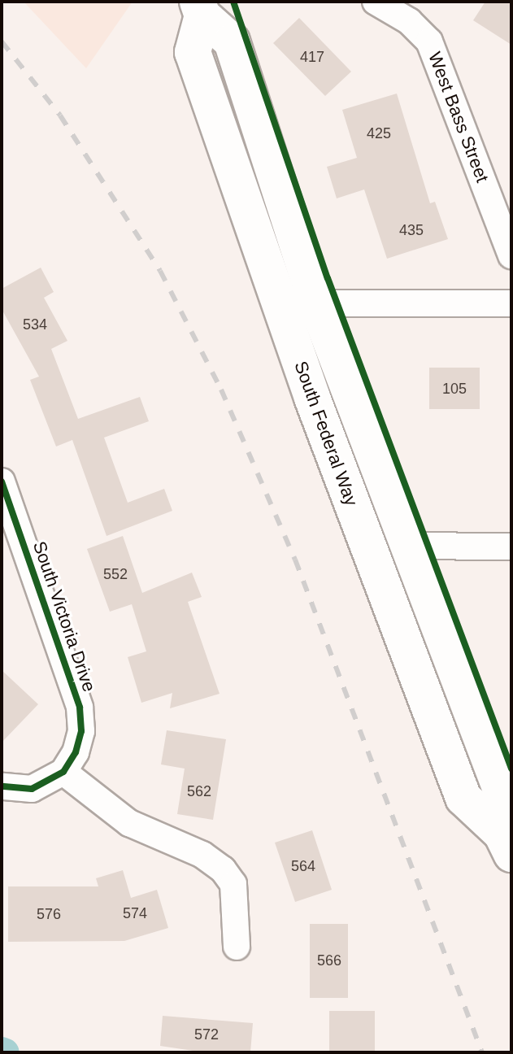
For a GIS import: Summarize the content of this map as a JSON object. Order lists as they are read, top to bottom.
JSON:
{
  "streets": {
    "main road": ["South Federal Way"],
    "street": ["West Bass Street", "South Victoria Drive"]
  },
  "house_numbers": [
    "417",
    "425",
    "435",
    "534",
    "105",
    "552",
    "562",
    "564",
    "574",
    "576",
    "566",
    "572"
  ]
}
